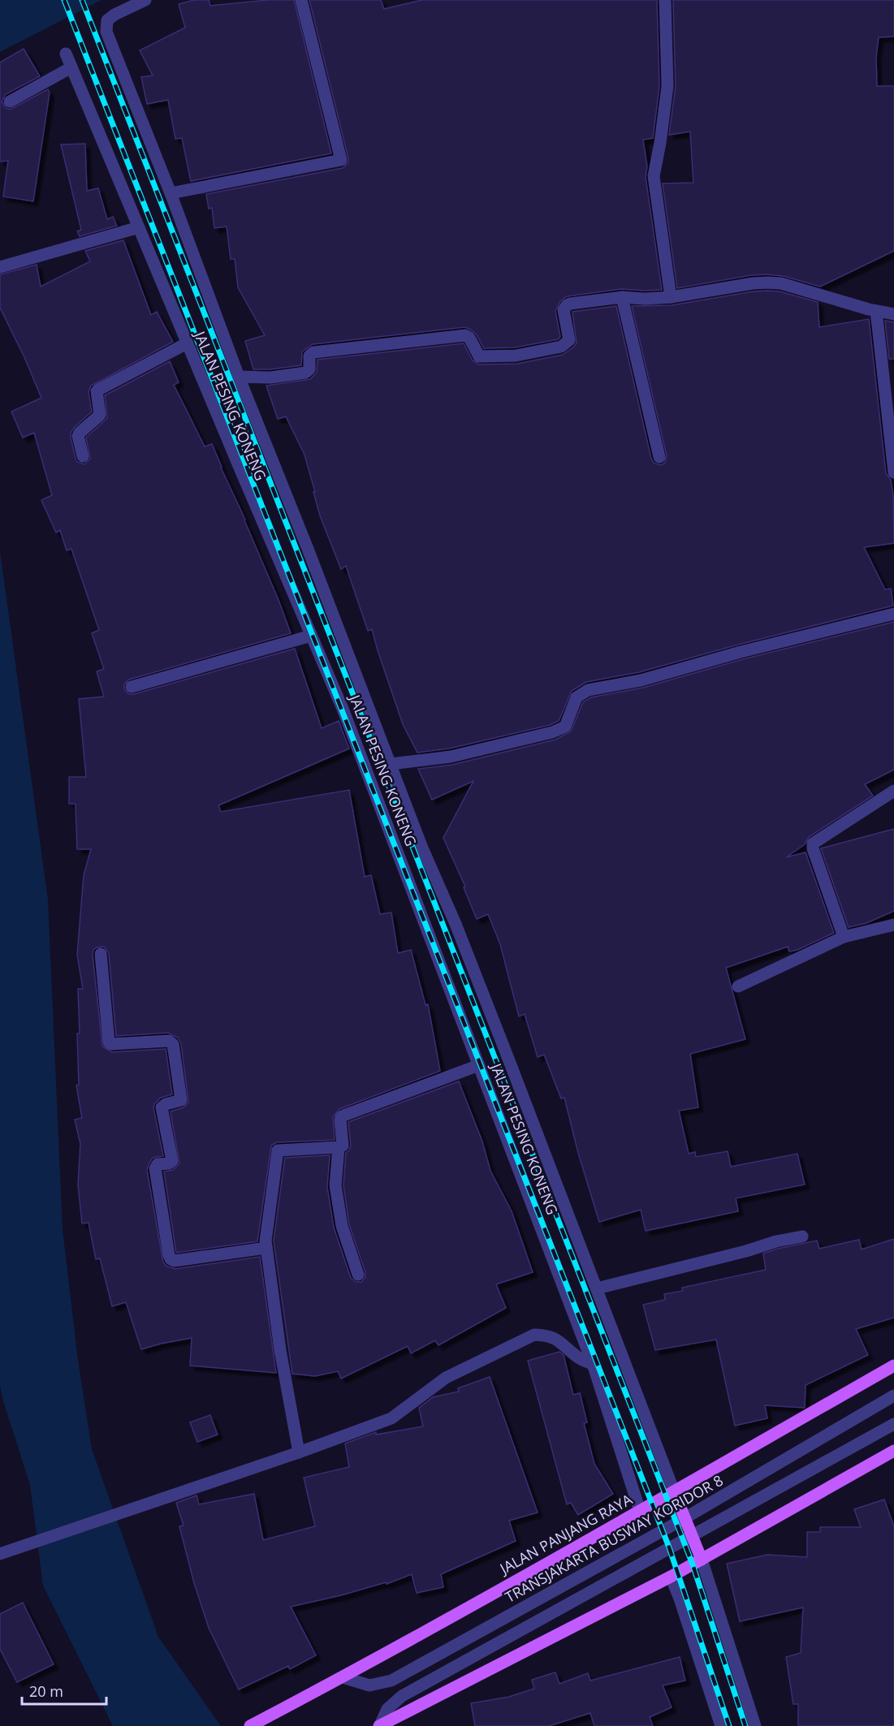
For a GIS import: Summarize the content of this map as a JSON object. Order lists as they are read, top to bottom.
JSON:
{
  "streets": {
    "main road": ["JALAN PANJANG RAYA"],
    "street": ["JALAN PESING KONENG", "TRANSJAKARTA BUSWAY KORIDOR 8"]
  },
  "crossings": [
    ["JALAN PESING KONENG", "JALAN PANJANG RAYA"],
    ["JALAN PANJANG RAYA", "TRANSJAKARTA BUSWAY KORIDOR 8"]
  ],
  "scale_bar": "20 m"
}
